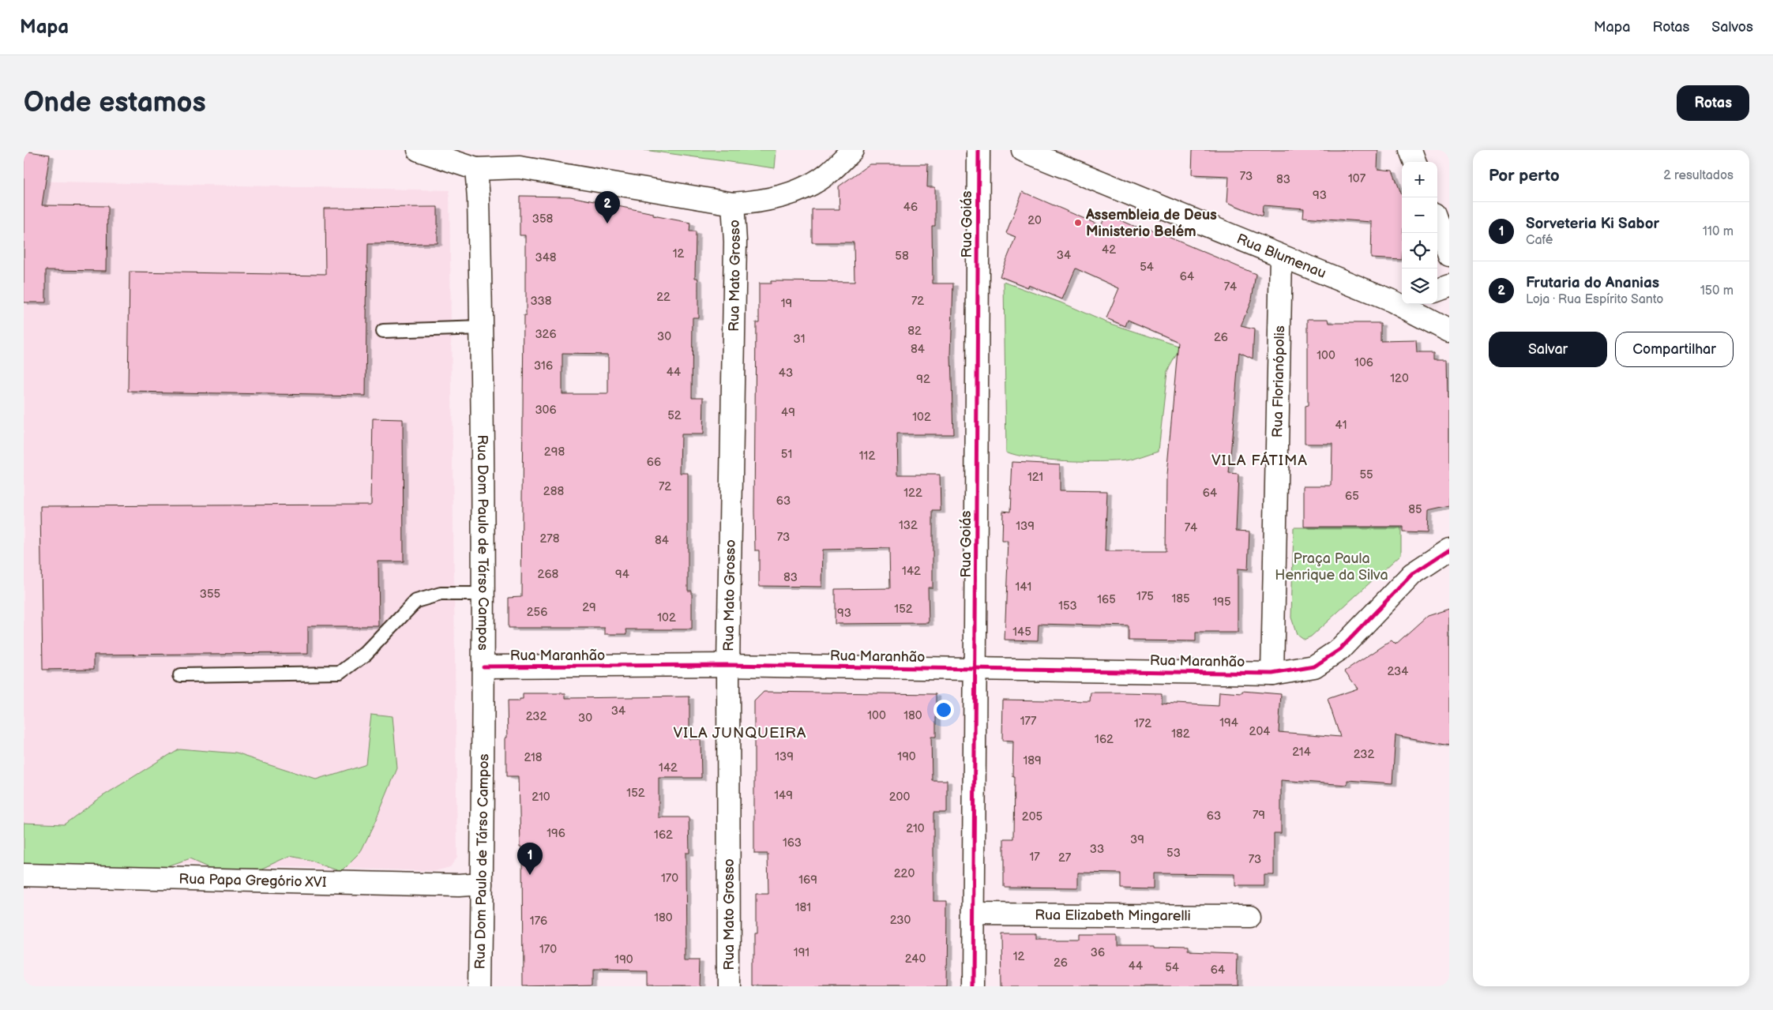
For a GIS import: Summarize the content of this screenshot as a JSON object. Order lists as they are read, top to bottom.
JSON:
{
  "streets": {
    "street": [
      "Rua Goiás",
      "Rua Blumenau",
      "Rua Mato Grosso",
      "Rua Florianópolis",
      "Rua Dom Paulo de Társo Campos",
      "Rua Maranhão",
      "Rua Papa Gregório XVI",
      "Rua Elizabeth Mingarelli"
    ]
  },
  "crossings": [
    ["Rua Goiás", "Rua Maranhão"],
    ["Rua Goiás", "Rua Elizabeth Mingarelli"],
    ["Rua Blumenau", "Rua Florianópolis"],
    ["Rua Mato Grosso", "Rua Maranhão"],
    ["Rua Florianópolis", "Rua Maranhão"],
    ["Rua Dom Paulo de Társo Campos", "Rua Maranhão"],
    ["Rua Dom Paulo de Társo Campos", "Rua Papa Gregório XVI"]
  ],
  "districts": ["VILA FÁTIMA", "VILA JUNQUEIRA"],
  "parks": ["Praça Paula Henrique da Silva"],
  "places": ["Assembleia de Deus Ministerio Belém"],
  "house_numbers": [
    "73",
    "107",
    "83",
    "93",
    "46",
    "358",
    "20",
    "42",
    "12",
    "34",
    "58",
    "348",
    "54",
    "64",
    "74",
    "22",
    "338",
    "72",
    "19",
    "82",
    "326",
    "30",
    "26",
    "31",
    "84",
    "100",
    "106",
    "316",
    "44",
    "43",
    "120",
    "92",
    "306",
    "49",
    "52",
    "102",
    "41",
    "298",
    "51",
    "112",
    "66",
    "55",
    "121",
    "72",
    "288",
    "122",
    "64",
    "65",
    "63",
    "85",
    "132",
    "139",
    "74",
    "73",
    "278",
    "84",
    "142",
    "268",
    "94",
    "83",
    "141",
    "355",
    "175",
    "185",
    "165",
    "195",
    "153",
    "29",
    "152",
    "256",
    "93",
    "102",
    "145",
    "234",
    "34",
    "100",
    "180",
    "232",
    "30",
    "177",
    "194",
    "172",
    "204",
    "182",
    "162",
    "214",
    "232",
    "139",
    "190",
    "218",
    "189",
    "142",
    "152",
    "149",
    "210",
    "200",
    "79",
    "63",
    "205",
    "210",
    "196",
    "162",
    "39",
    "163",
    "33",
    "53",
    "17",
    "27",
    "73",
    "220",
    "170",
    "169",
    "181",
    "180",
    "230",
    "176",
    "170",
    "191",
    "36",
    "12",
    "240",
    "190",
    "26",
    "44",
    "54",
    "64"
  ],
  "page": {
    "header": "Mapa",
    "nav": ["Mapa", "Rotas", "Salvos"],
    "buttons": [
      "Rotas",
      ["Salvar", "Compartilhar"]
    ],
    "title": "Onde estamos",
    "heading": ["Por perto", "2 resultados"],
    "map_buttons": ["+", "−"],
    "pins": ["2", "1"],
    "list": [
      {
        "mark": "1",
        "name": "Sorveteria Ki Sabor",
        "note": "Café",
        "value": "110 m"
      },
      {
        "mark": "2",
        "name": "Frutaria do Ananias",
        "note": "Loja · Rua Espírito Santo",
        "value": "150 m"
      }
    ]
  }
}
